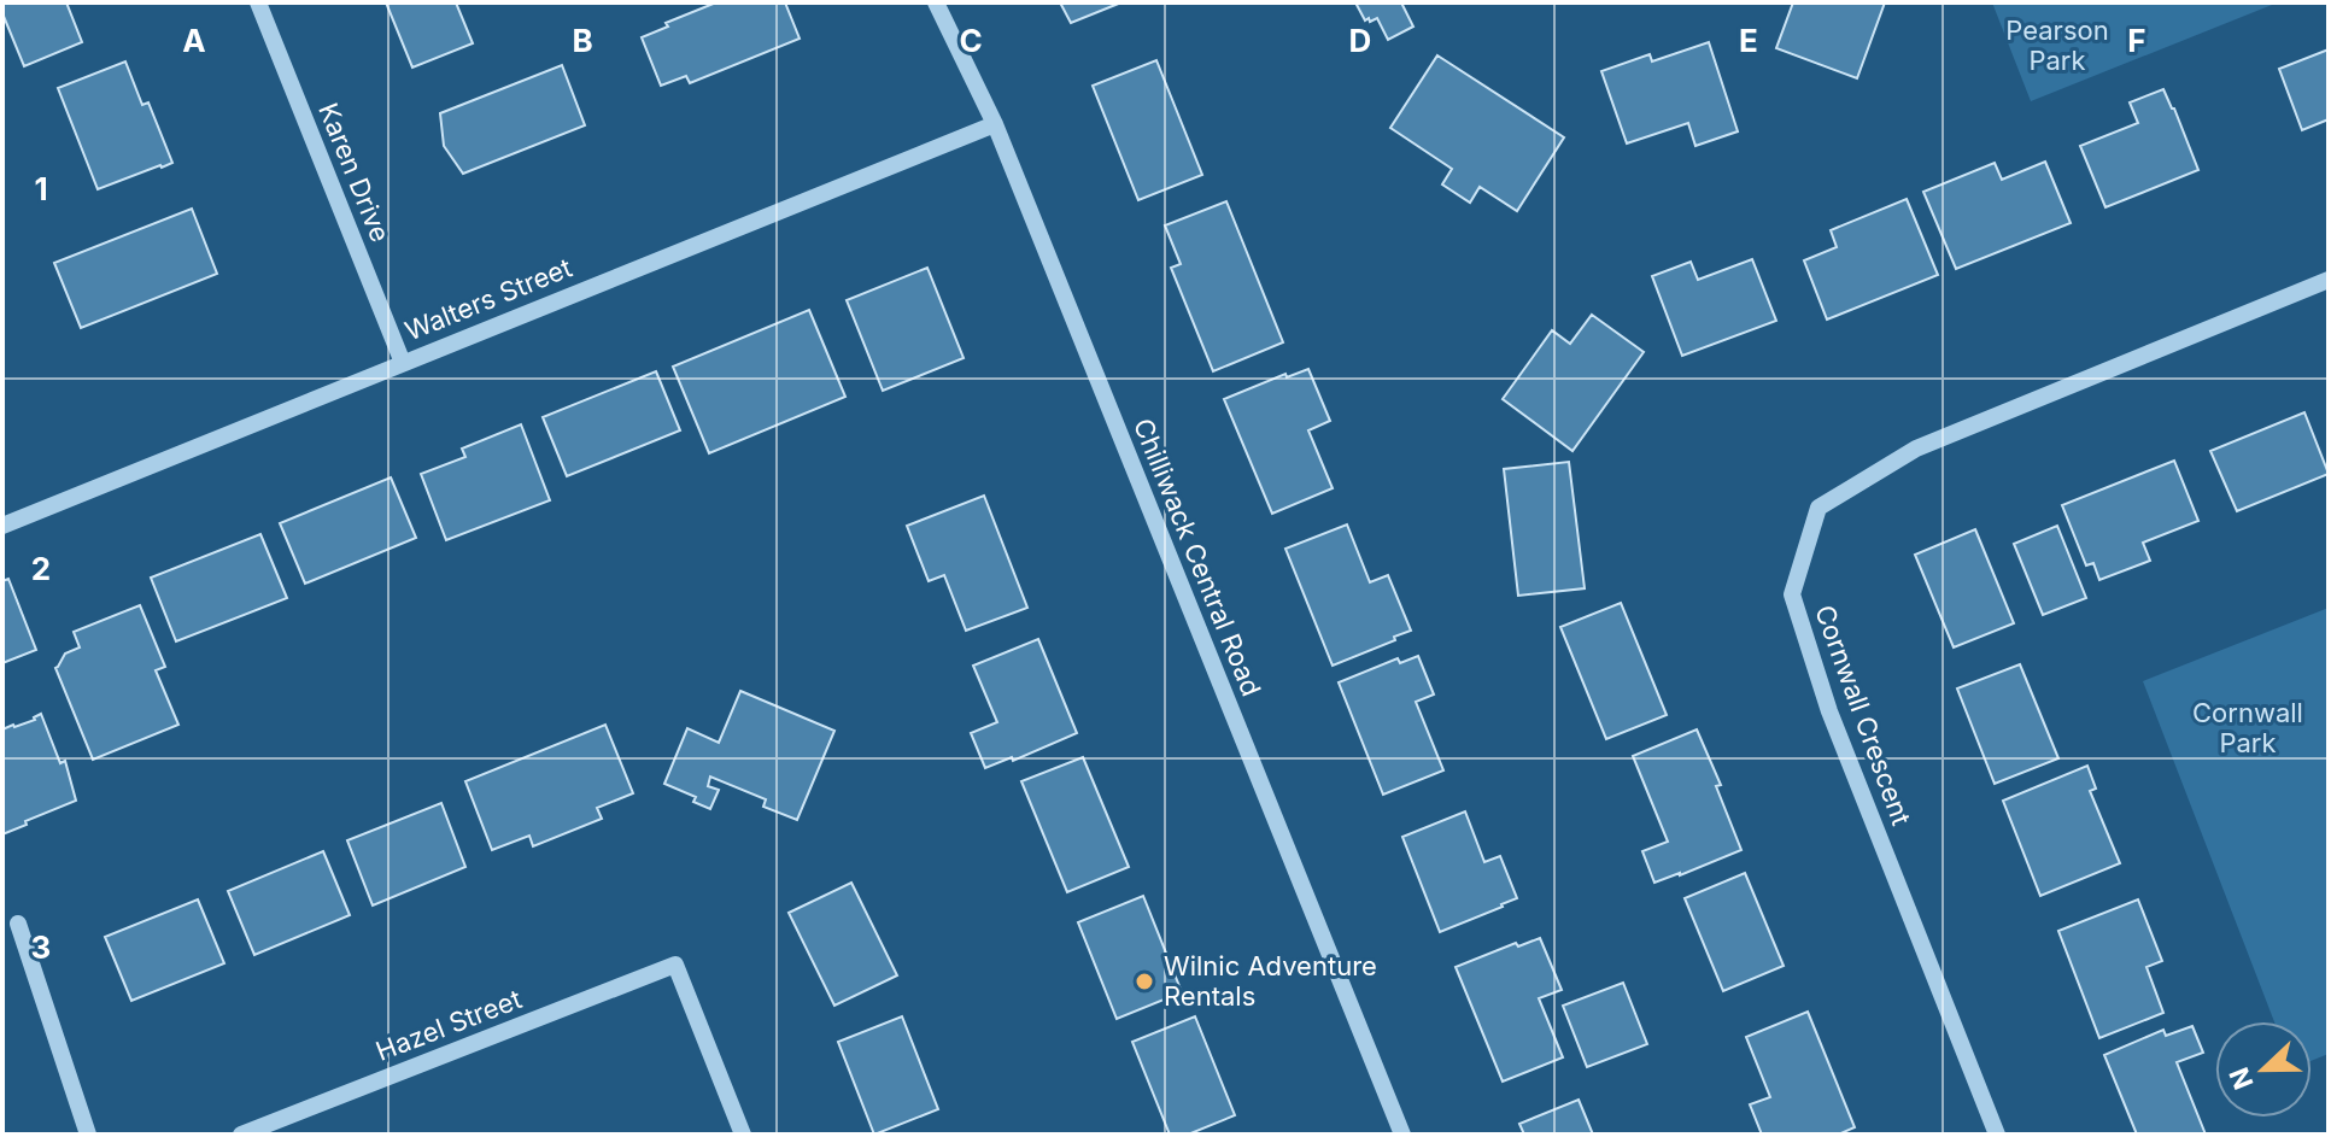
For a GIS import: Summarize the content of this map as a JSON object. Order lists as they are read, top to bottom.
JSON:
{
  "streets": {
    "street": [
      "Karen Drive",
      "Walters Street",
      "Chilliwack Central Road",
      "Cornwall Crescent",
      "Hazel Street"
    ]
  },
  "crossings": [
    ["Karen Drive", "Walters Street"],
    ["Walters Street", "Chilliwack Central Road"]
  ],
  "parks": ["Pearson Park", "Cornwall Park"],
  "places": ["Wilnic Adventure Rentals"],
  "north": "left",
  "grid": {
    "columns": [
      "A",
      "B",
      "C",
      "D",
      "E",
      "F"
    ],
    "rows": ["1", "2", "3"]
  }
}
